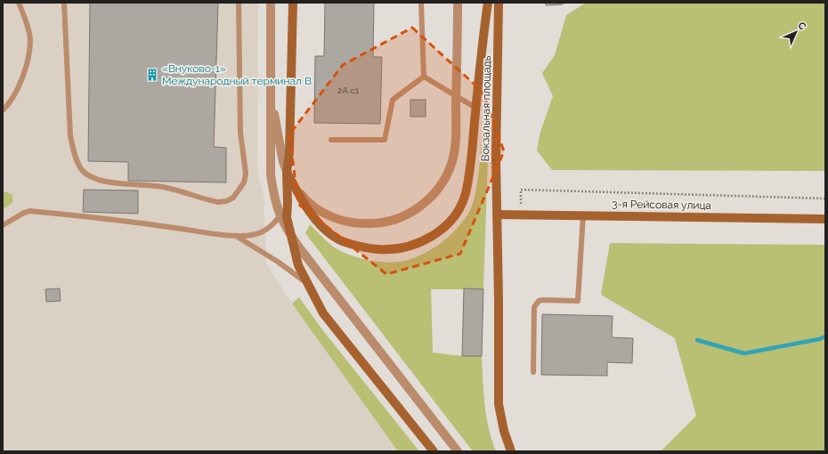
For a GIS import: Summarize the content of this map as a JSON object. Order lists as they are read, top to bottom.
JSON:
{
  "streets": {
    "main road": ["Вокзальная площадь", "3-я Рейсовая улица"]
  },
  "crossings": [
    ["Вокзальная площадь", "3-я Рейсовая улица"]
  ],
  "places": {
    "building": ["«Внуково-1» Международный терминал B"]
  },
  "house_numbers": ["2А с1"],
  "north": "top right"
}
